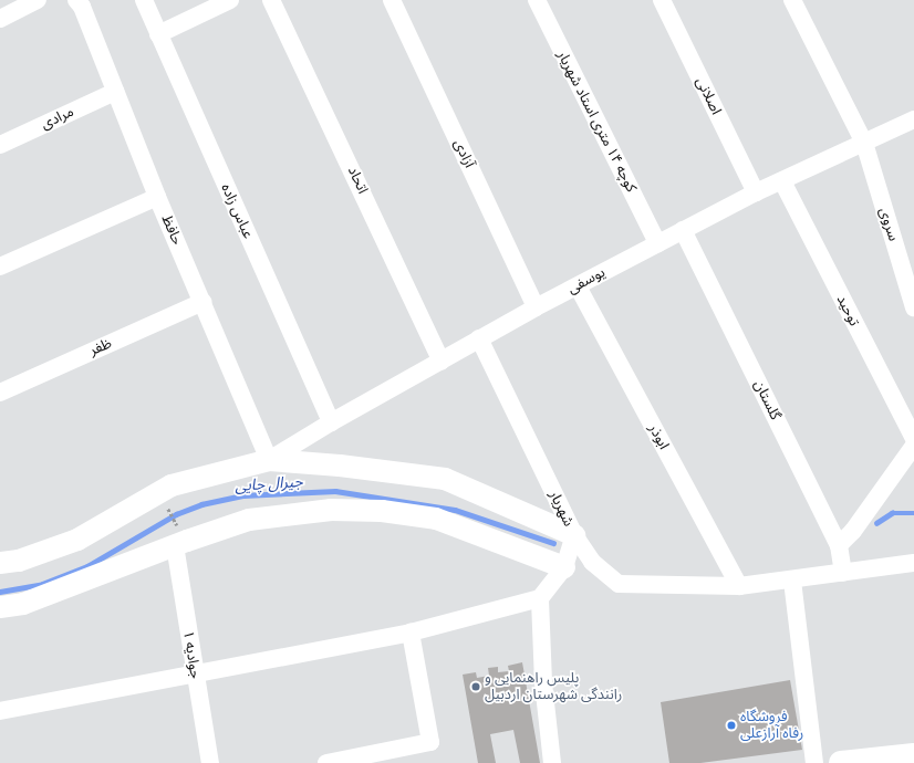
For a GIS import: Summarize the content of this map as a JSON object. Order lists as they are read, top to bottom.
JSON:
{
  "streets": {
    "street": [
      "اصلانی",
      "مرادی",
      "کوچه ۱۴ متری استاد شهریار",
      "آزادی",
      "اتحاد",
      "عباس زاده",
      "سروی",
      "حافظ",
      "یوسفی",
      "توحید",
      "ظفر",
      "گلستان",
      "ابوذر",
      "شهریار",
      "جوادیه ۱"
    ]
  },
  "crossings": [
    ["اصلانی", "یوسفی"],
    ["مرادی", "حافظ"],
    ["کوچه ۱۴ متری استاد شهریار", "یوسفی"],
    ["آزادی", "یوسفی"],
    ["اتحاد", "یوسفی"],
    ["عباس زاده", "یوسفی"],
    ["سروی", "یوسفی"],
    ["حافظ", "یوسفی"],
    ["حافظ", "ظفر"],
    ["یوسفی", "توحید"],
    ["یوسفی", "گلستان"],
    ["یوسفی", "ابوذر"],
    ["یوسفی", "شهریار"]
  ],
  "water": ["جیرال چایی"],
  "places": ["پلیس راهنمایی و رانندگی شهرستان اردبیل", "فروشگاه رفاه آرازعلی"]
}
